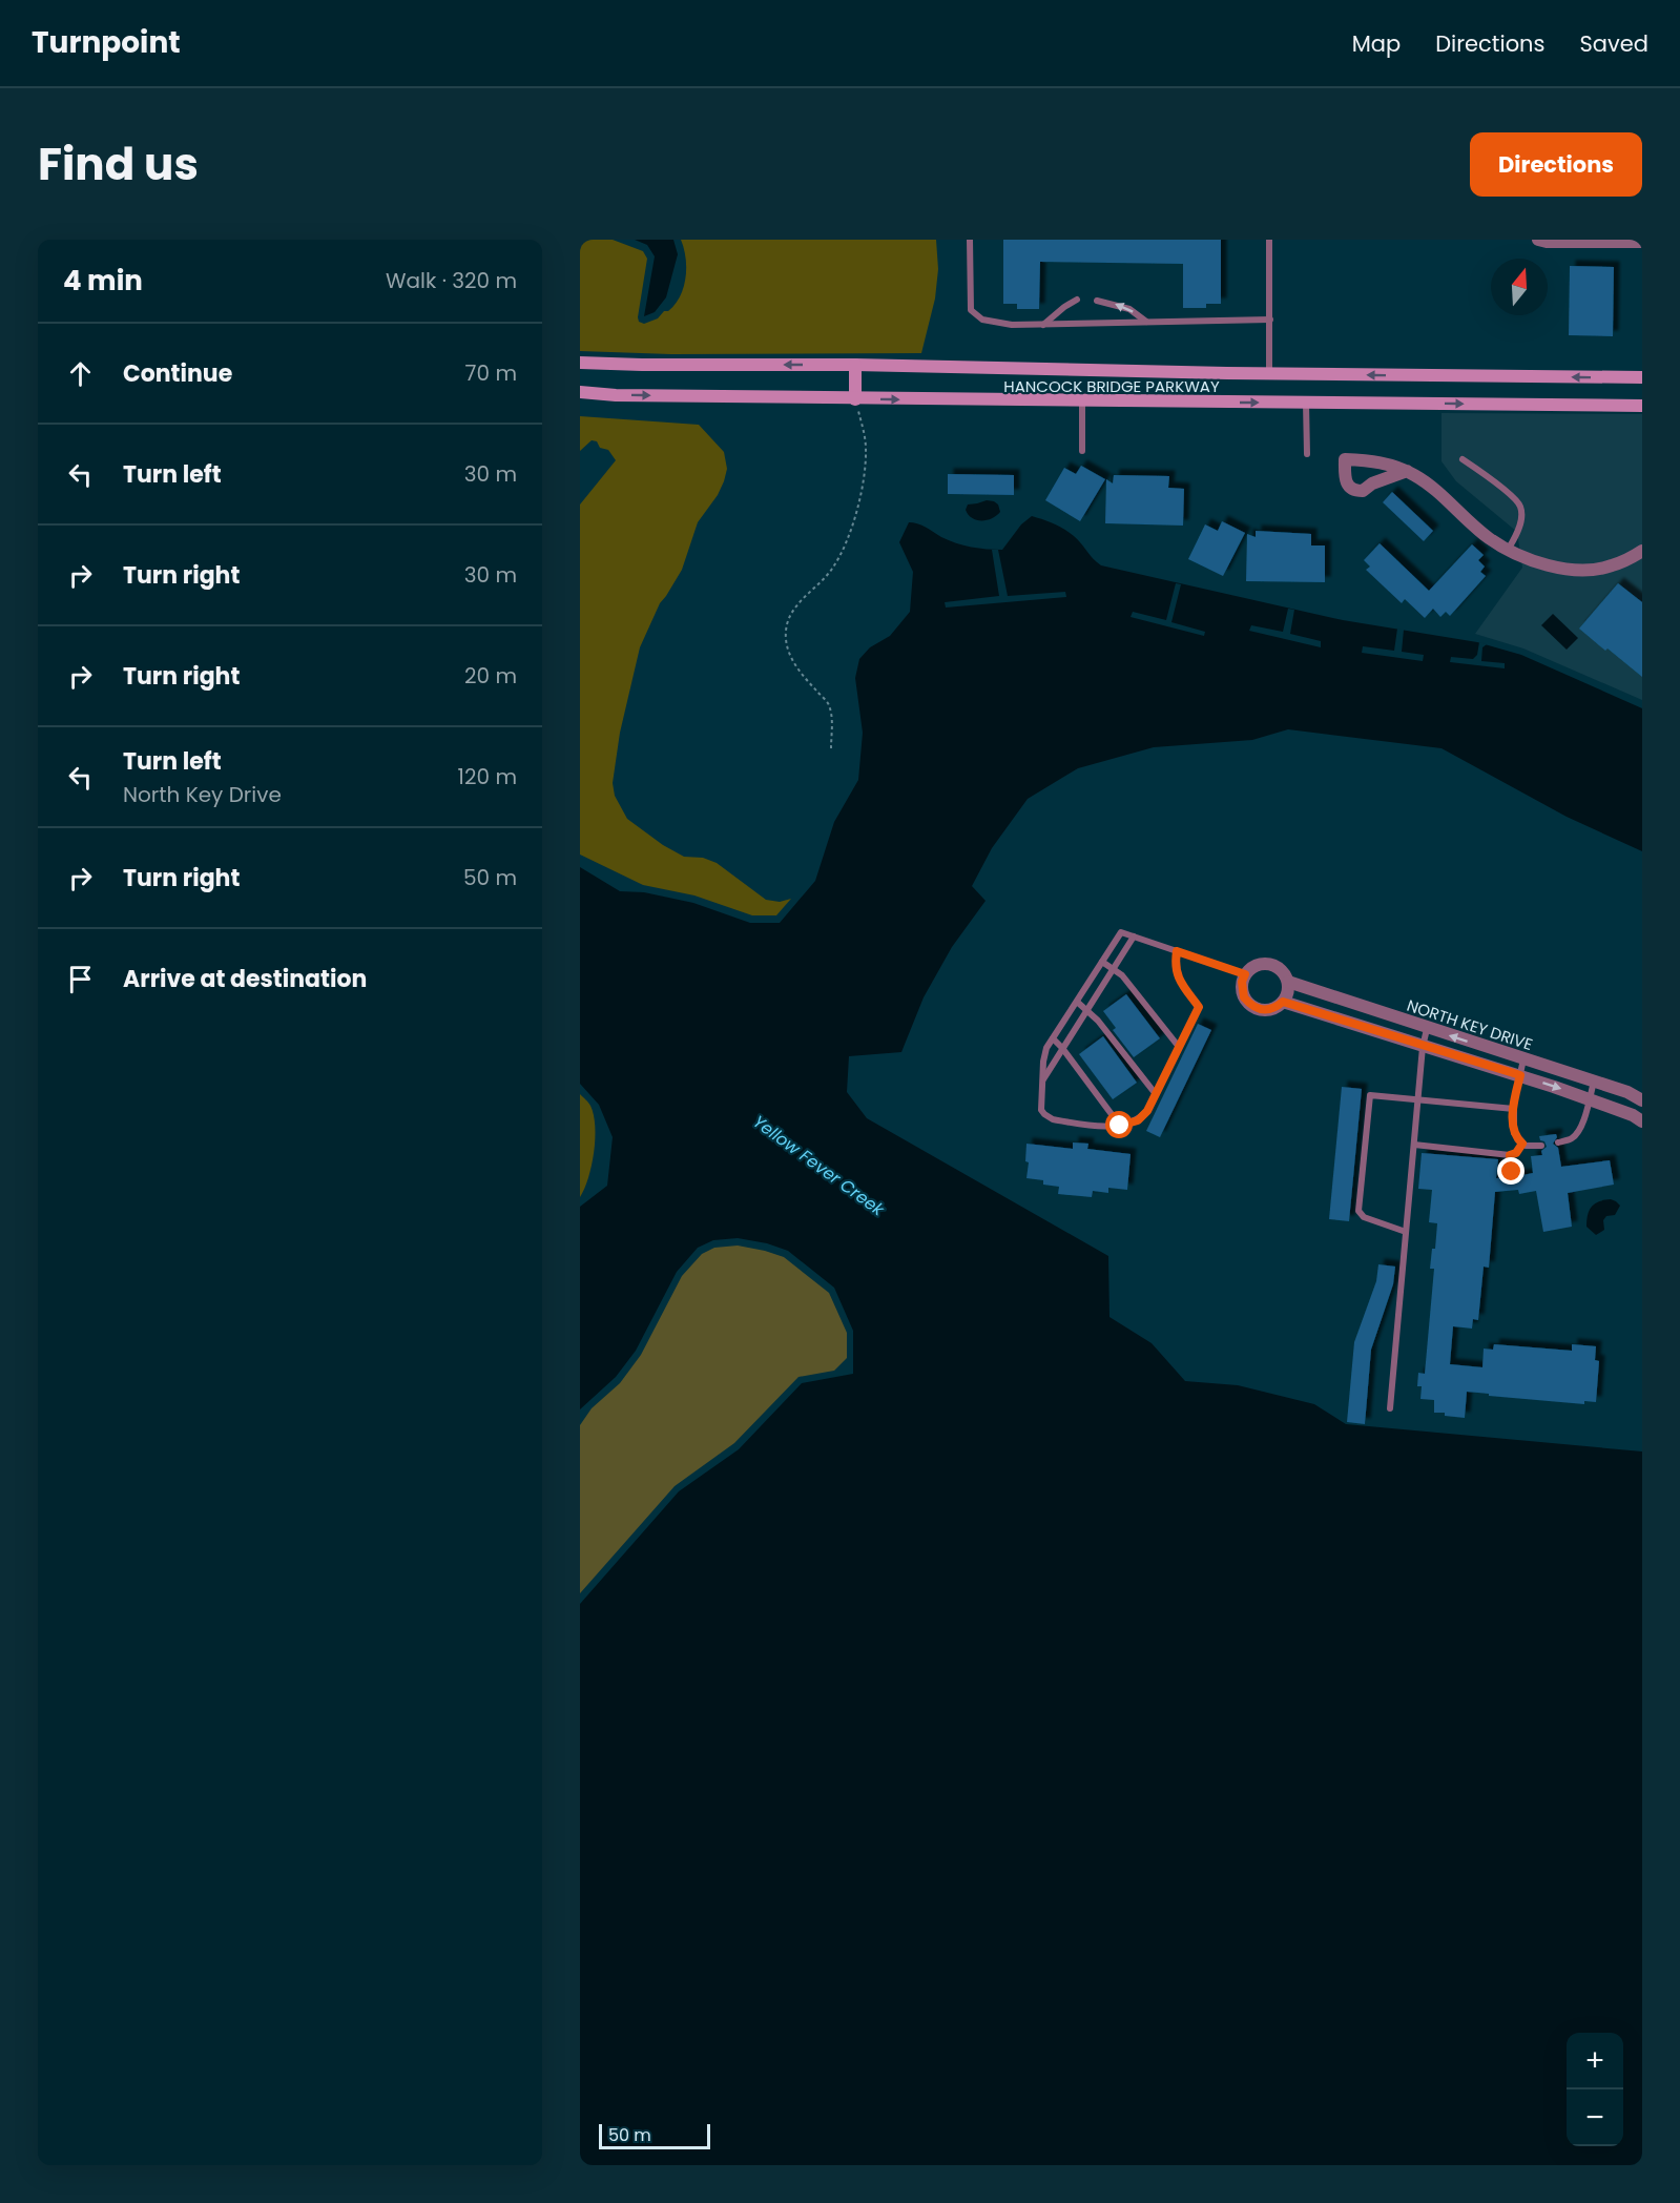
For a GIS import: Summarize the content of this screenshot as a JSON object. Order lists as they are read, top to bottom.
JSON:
{
  "streets": {
    "main road": ["HANCOCK BRIDGE PARKWAY"],
    "street": ["NORTH KEY DRIVE"]
  },
  "water": ["Yellow Fever Creek"],
  "scale_bar": "50 m",
  "north": "top",
  "page": {
    "header": "Turnpoint",
    "nav": ["Map", "Directions", "Saved"],
    "title": "Find us",
    "buttons": "Directions",
    "heading": ["4 min", "Walk · 320 m"],
    "list": [
      ["Continue", "70 m"],
      ["Turn left", "30 m"],
      ["Turn right", "30 m"],
      ["Turn right", "20 m"],
      ["Turn left", "North Key Drive", "120 m"],
      ["Turn right", "50 m"],
      "Arrive at destination"
    ],
    "map_buttons": ["+", "−"],
    "scale": "50 m"
  }
}
